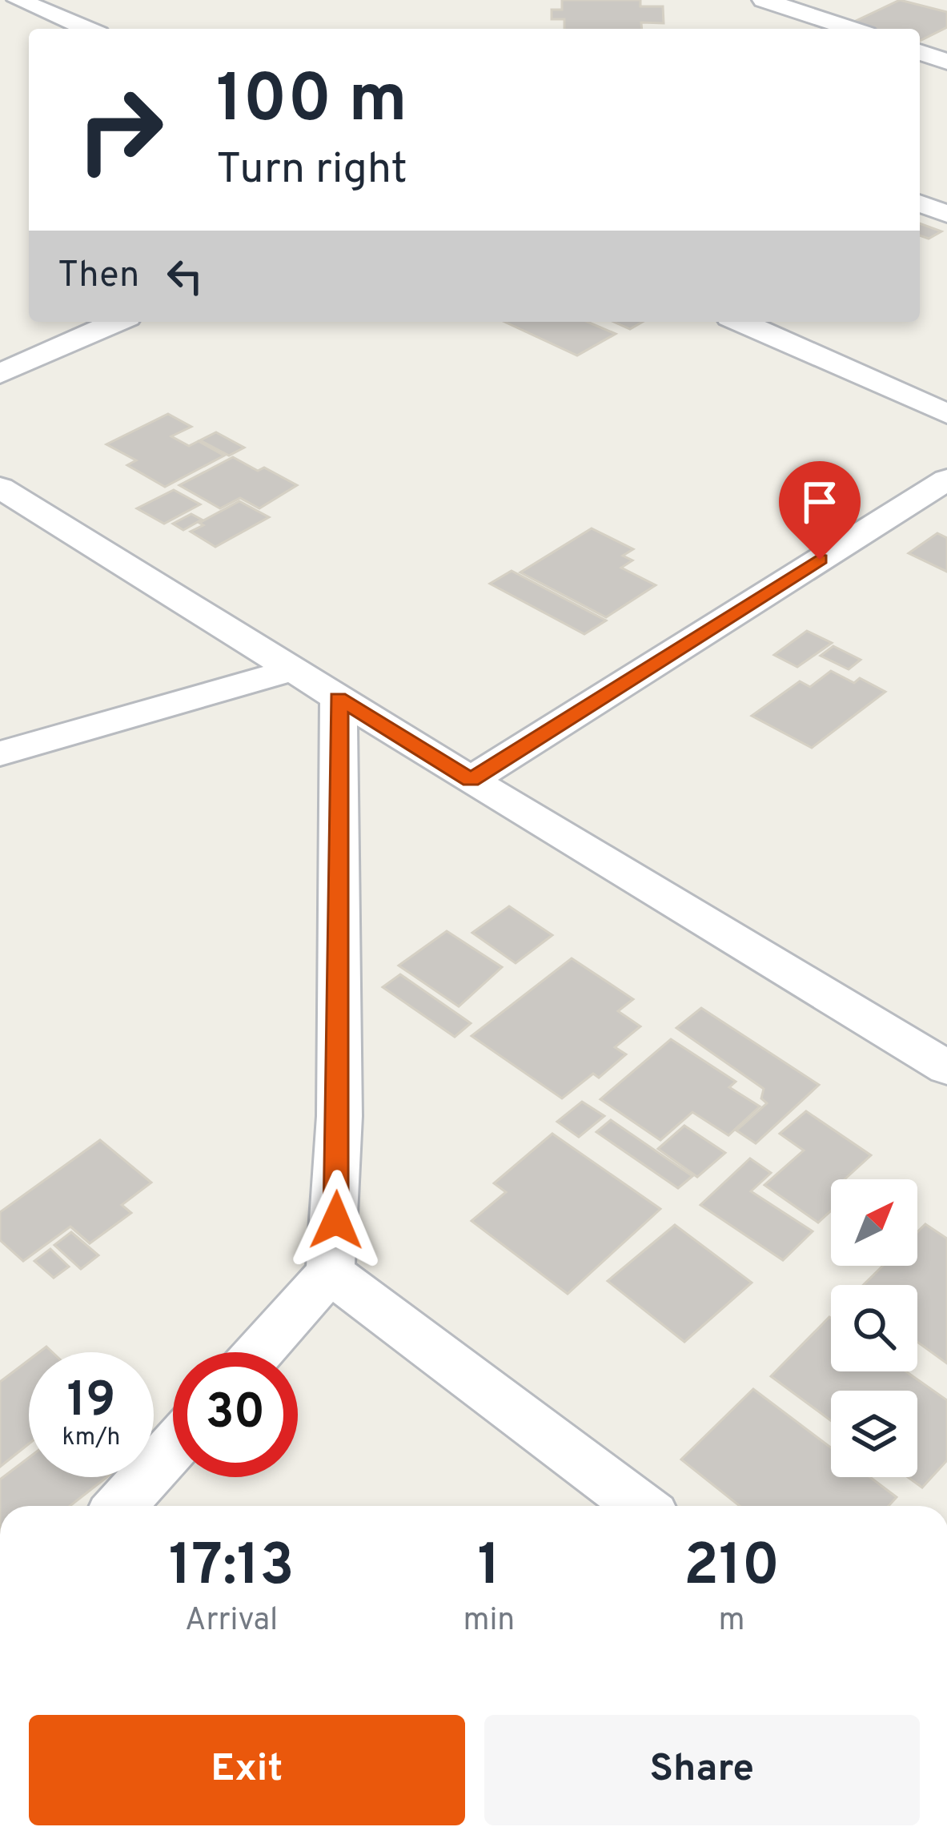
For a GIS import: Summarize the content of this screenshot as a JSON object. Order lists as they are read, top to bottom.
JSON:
{
  "north": "top right",
  "page": {
    "turn": ["100 m", "Turn right"],
    "then": "Then",
    "speed": "19 km/h",
    "limit": "30",
    "eta": [
      "17:13",
      "Arrival",
      "1",
      "min",
      "210",
      "m"
    ],
    "buttons": ["Exit", "Share"]
  }
}
